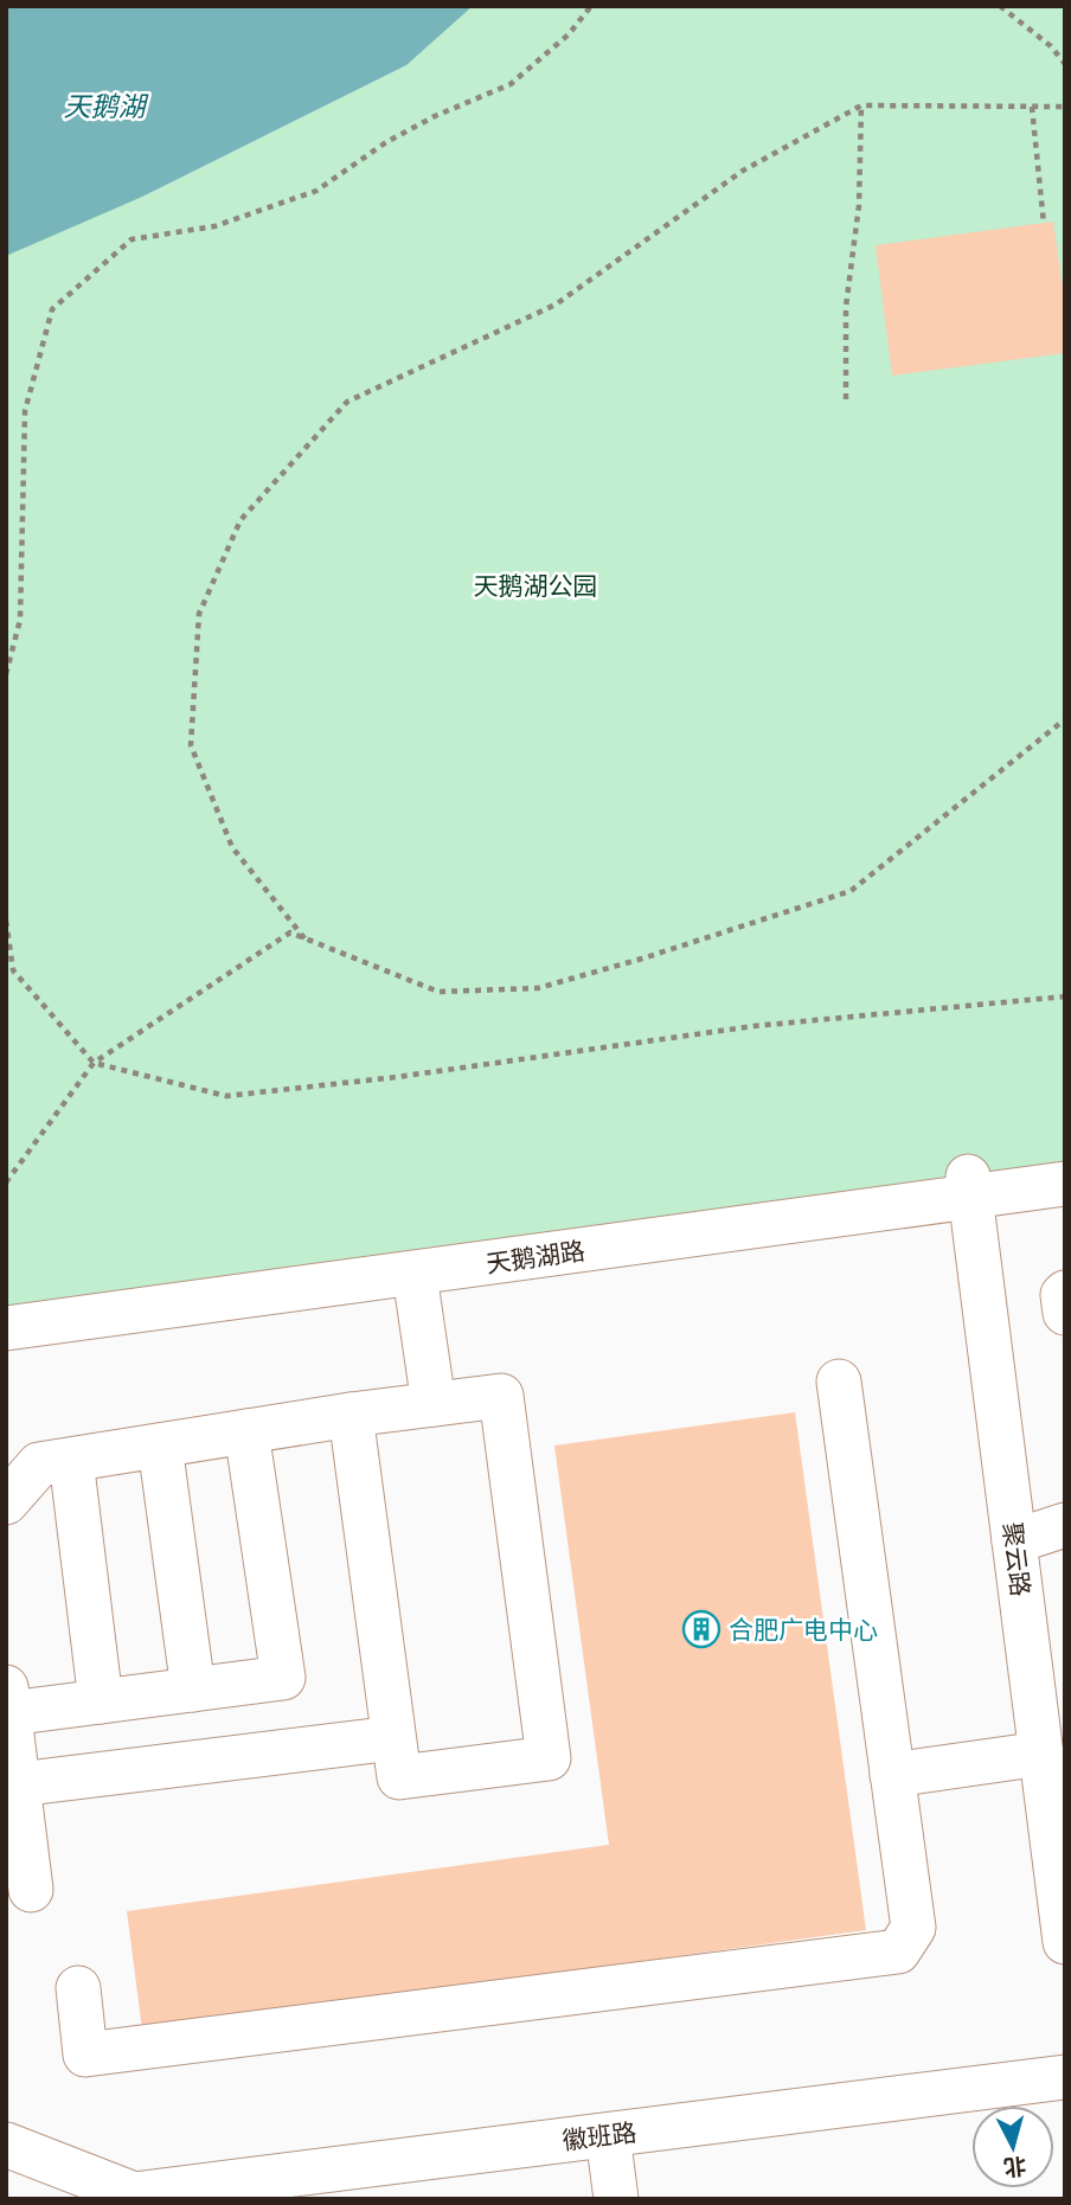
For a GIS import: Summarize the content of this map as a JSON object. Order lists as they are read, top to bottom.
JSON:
{
  "streets": {
    "street": ["天鹅湖路", "聚云路", "徽班路"]
  },
  "crossings": [
    ["天鹅湖路", "聚云路"]
  ],
  "water": ["天鹅湖"],
  "parks": ["天鹅湖公园"],
  "places": {
    "building": ["合肥广电中心"]
  },
  "north": "bottom"
}
